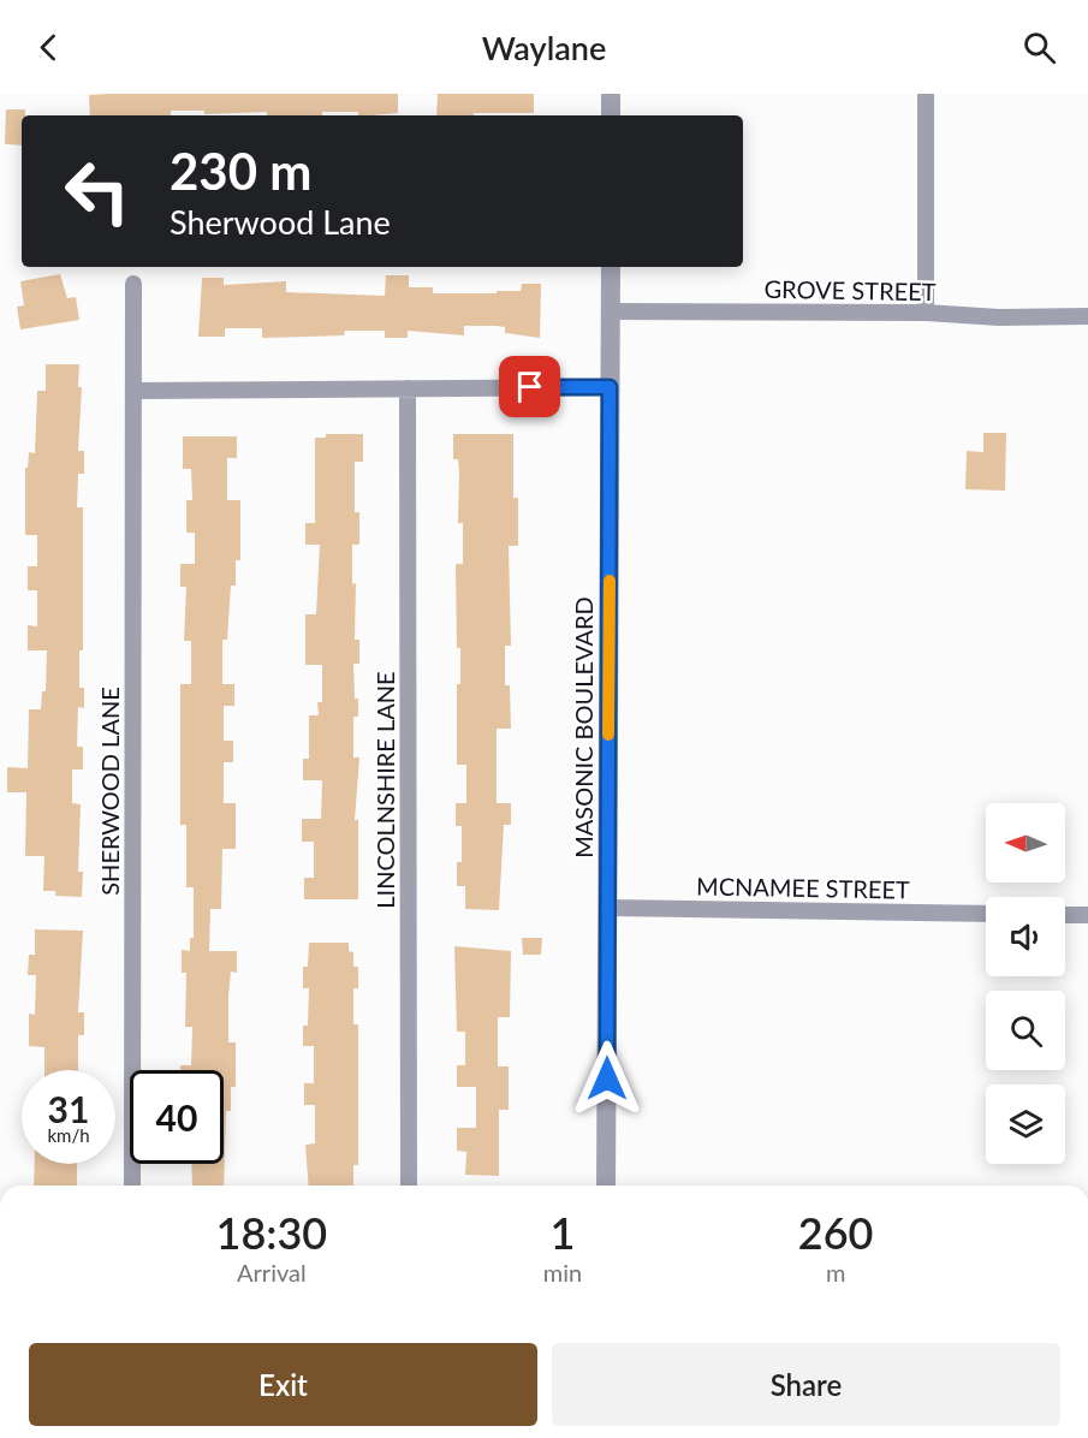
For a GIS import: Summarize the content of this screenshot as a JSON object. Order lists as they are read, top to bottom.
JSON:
{
  "streets": {
    "street": [
      "GROVE STREET",
      "MASONIC BOULEVARD",
      "LINCOLNSHIRE LANE",
      "SHERWOOD LANE",
      "MCNAMEE STREET"
    ]
  },
  "crossings": [
    ["GROVE STREET", "MASONIC BOULEVARD"],
    ["MASONIC BOULEVARD", "MCNAMEE STREET"]
  ],
  "north": "left",
  "page": {
    "header": "Waylane",
    "turn": ["230 m", "Sherwood Lane"],
    "speed": "31 km/h",
    "limit": "40",
    "eta": [
      "18:30",
      "Arrival",
      "1",
      "min",
      "260",
      "m"
    ],
    "buttons": ["Exit", "Share"]
  }
}
